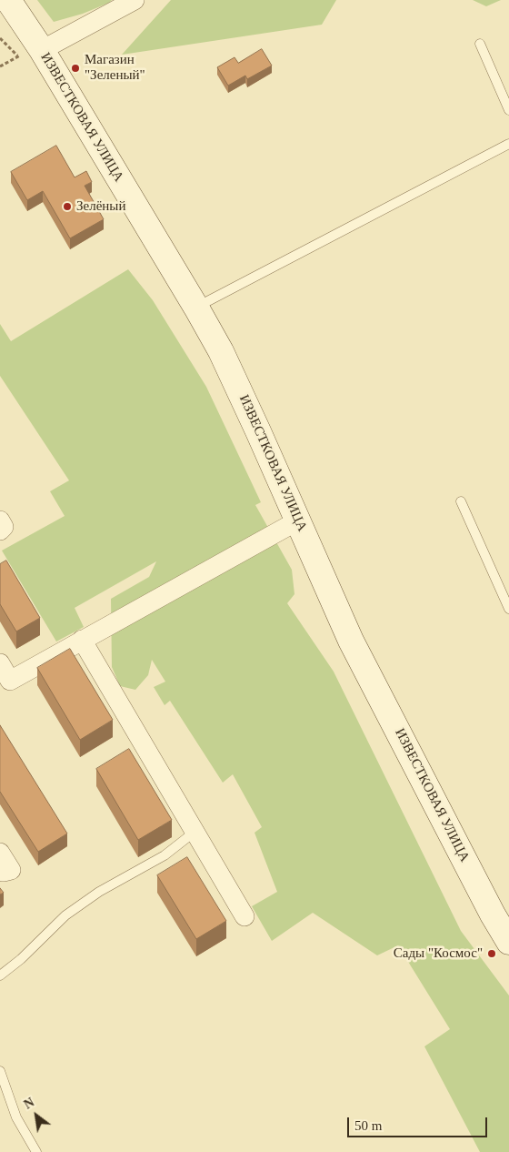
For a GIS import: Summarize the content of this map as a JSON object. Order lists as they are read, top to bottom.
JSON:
{
  "streets": {
    "main road": ["ИЗВЕСТКОВАЯ УЛИЦА"]
  },
  "places": ["Магазин \"Зеленый\"", "Зелёный", "Сады \"Космос\""],
  "scale_bar": "50 m",
  "north": "top left"
}
